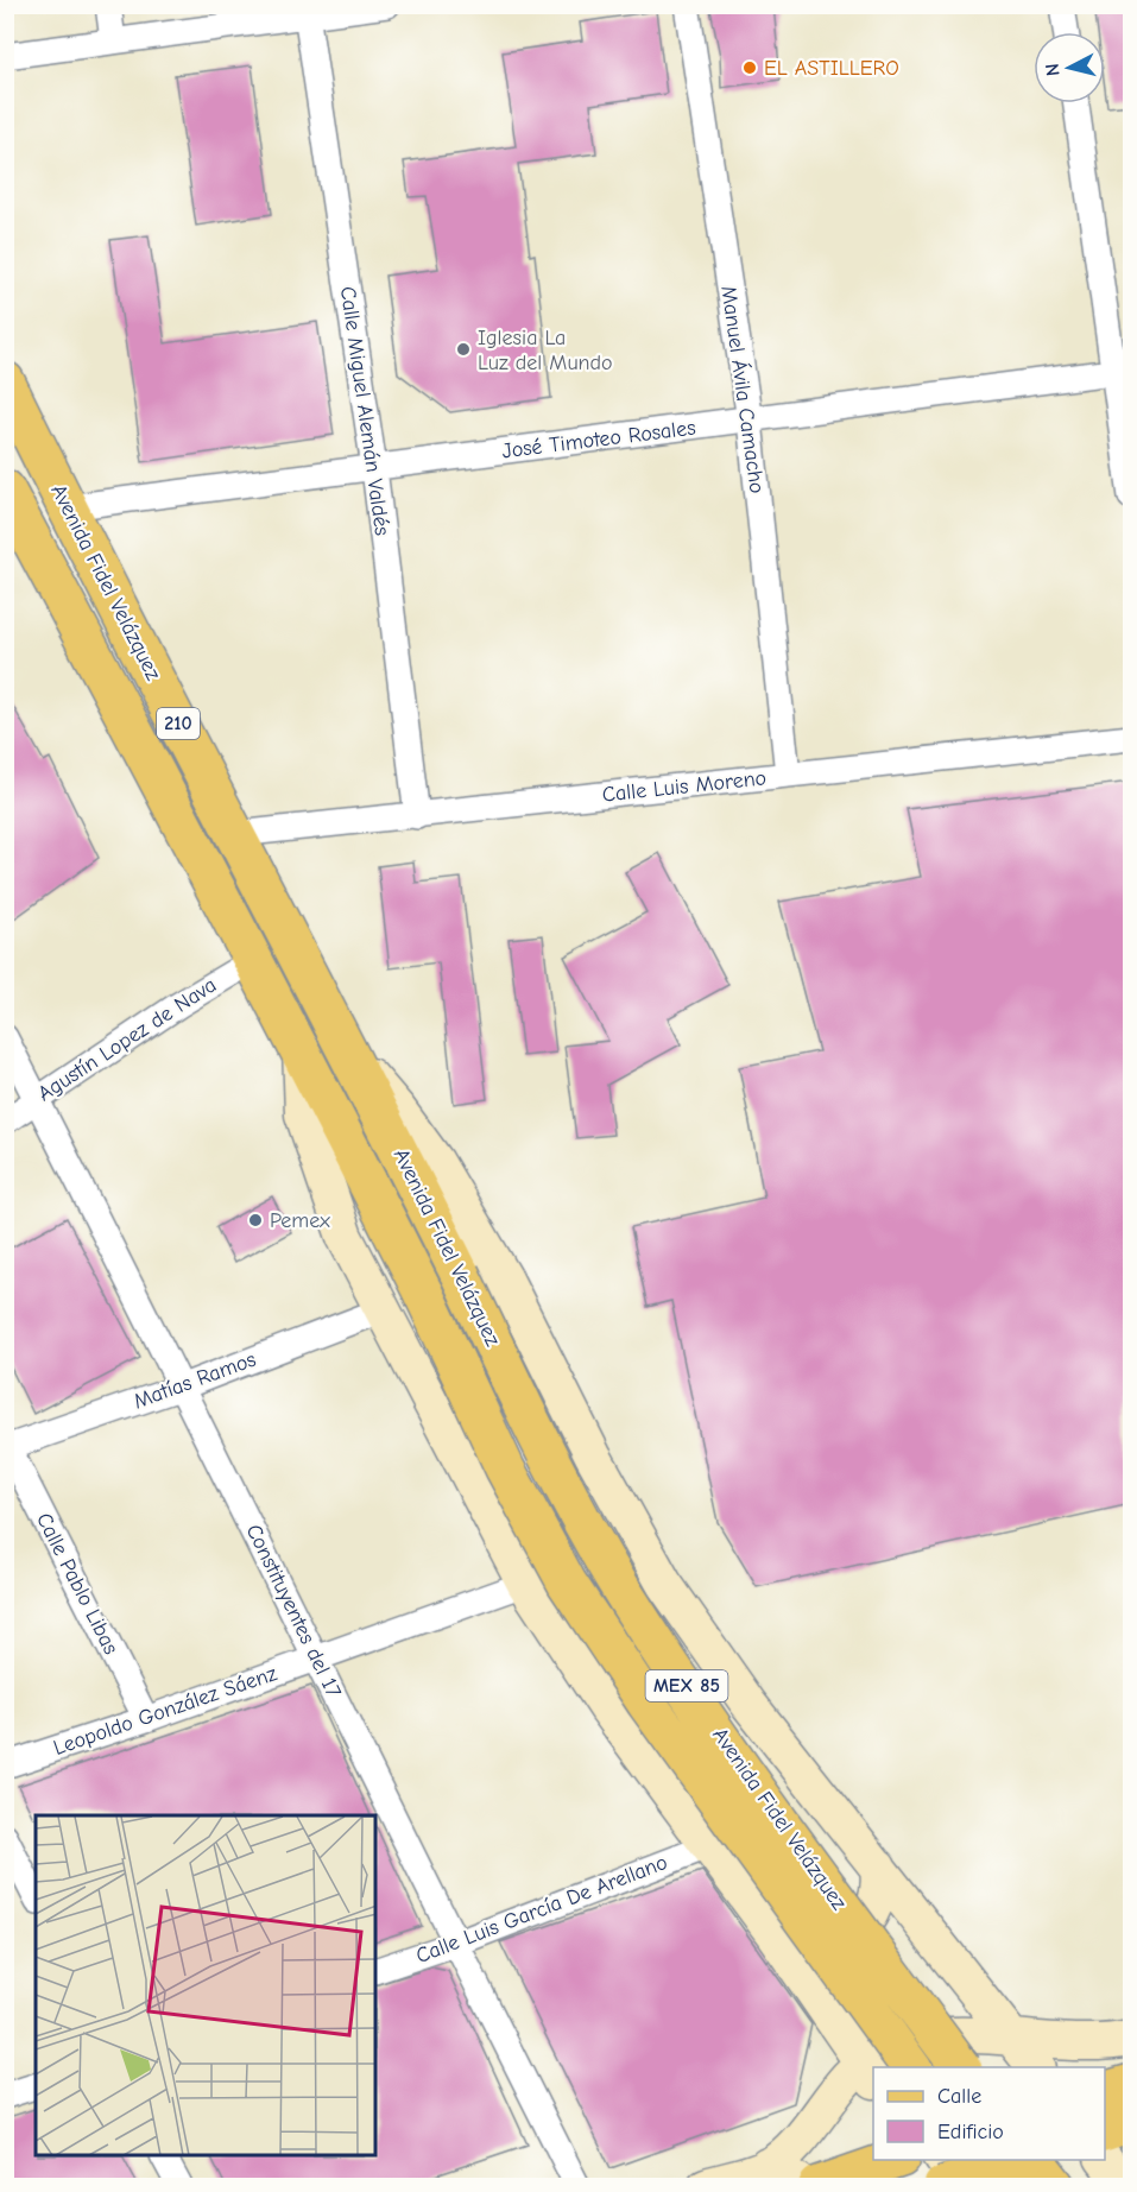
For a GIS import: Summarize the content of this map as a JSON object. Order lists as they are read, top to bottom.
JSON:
{
  "streets": {
    "main road": ["Avenida Fidel Velázquez", "210", "MEX 85"],
    "street": [
      "Manuel Ávila Camacho",
      "Calle Miguel Alemán Valdés",
      "José Timoteo Rosales",
      "Calle Luis Moreno",
      "Agustín Lopez de Nava",
      "Matías Ramos",
      "Calle Pablo Libas",
      "Constituyentes del 17",
      "Leopoldo González Sáenz",
      "Calle Luis García De Arellano"
    ]
  },
  "crossings": [
    ["Manuel Ávila Camacho", "José Timoteo Rosales"],
    ["Manuel Ávila Camacho", "Calle Luis Moreno"],
    ["Calle Miguel Alemán Valdés", "José Timoteo Rosales"],
    ["Calle Miguel Alemán Valdés", "Calle Luis Moreno"],
    ["José Timoteo Rosales", "Avenida Fidel Velázquez"],
    ["Avenida Fidel Velázquez", "Calle Luis Moreno"],
    ["Avenida Fidel Velázquez", "Agustín Lopez de Nava"],
    ["Agustín Lopez de Nava", "Constituyentes del 17"],
    ["Matías Ramos", "Calle Pablo Libas"],
    ["Matías Ramos", "Constituyentes del 17"],
    ["Calle Pablo Libas", "Leopoldo González Sáenz"],
    ["Constituyentes del 17", "Leopoldo González Sáenz"],
    ["Constituyentes del 17", "Calle Luis García De Arellano"]
  ],
  "places": ["EL ASTILLERO", "Iglesia La Luz del Mundo", "Pemex"],
  "legend": ["Calle", "Edificio"],
  "north": "left"
}
